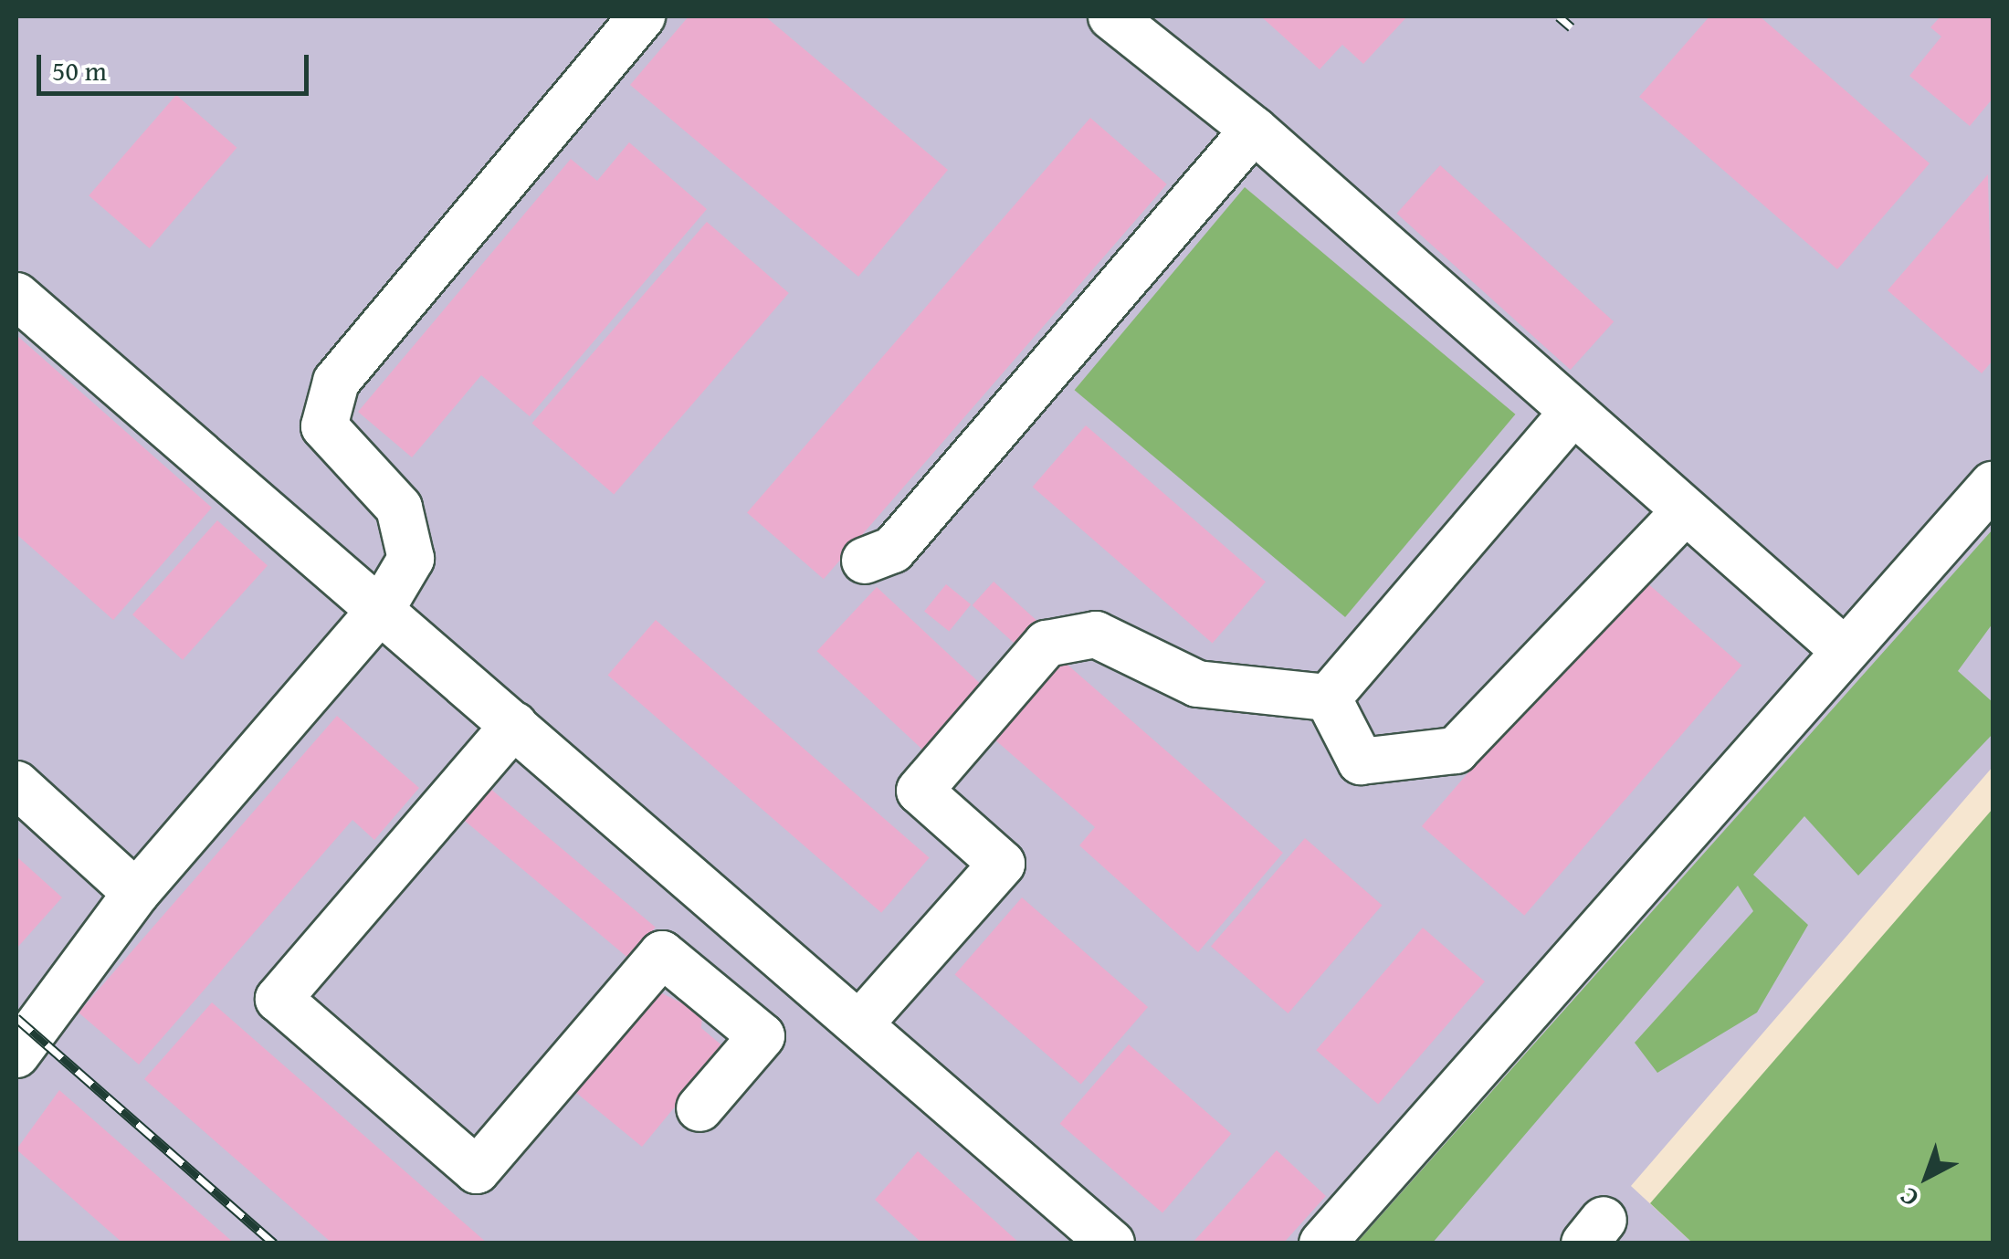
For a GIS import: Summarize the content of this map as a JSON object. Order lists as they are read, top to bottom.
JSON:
{
  "scale_bar": "50 m",
  "north": "bottom left"
}
